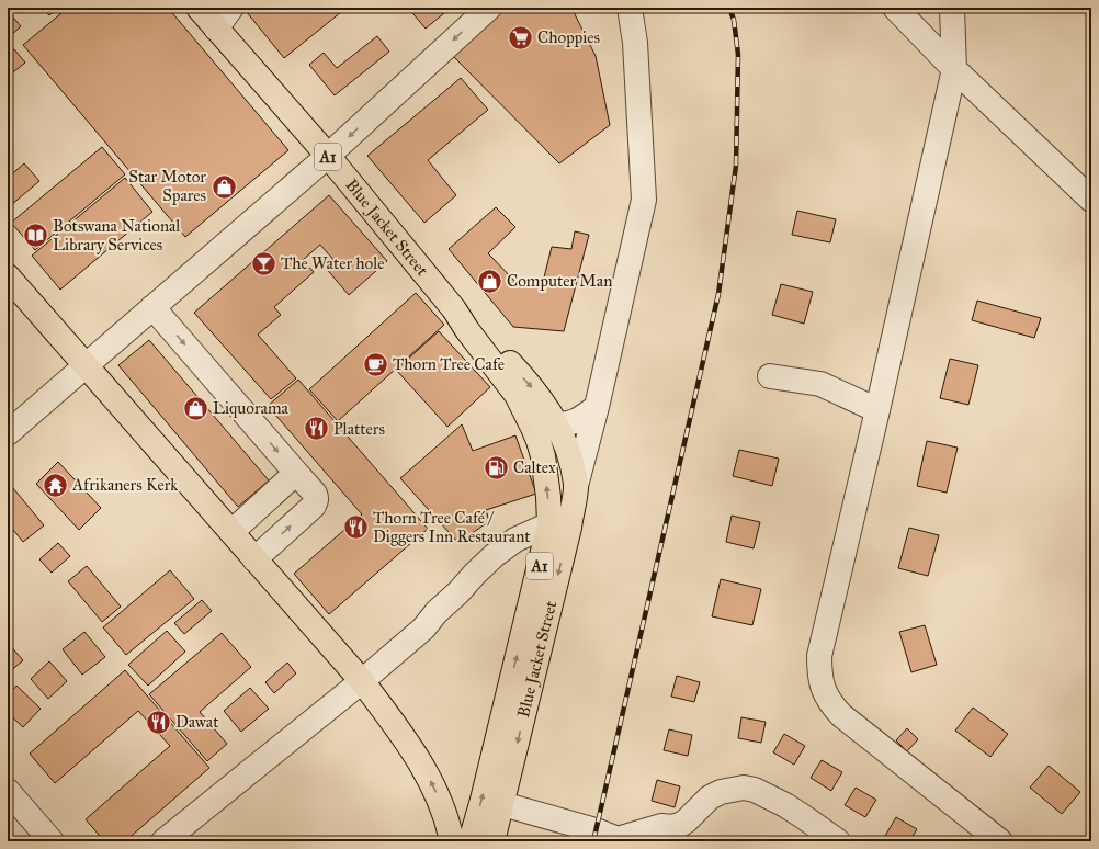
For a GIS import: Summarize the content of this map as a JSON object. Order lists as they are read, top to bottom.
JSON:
{
  "streets": {
    "highway": ["A1", "Blue Jacket Street"]
  },
  "places": {
    "supermarket": ["Choppies"],
    "shop": ["Star Motor Spares", "Computer Man", "Liquorama"],
    "library": ["Botswana National Library Services"],
    "bar": ["The Water hole"],
    "cafe": ["Thorn Tree Cafe"],
    "restaurant": ["Platters", "Thorn Tree Café / Diggers Inn Restaurant", "Dawat"],
    "fuel station": ["Caltex"],
    "temple": ["Afrikaners Kerk"]
  }
}
